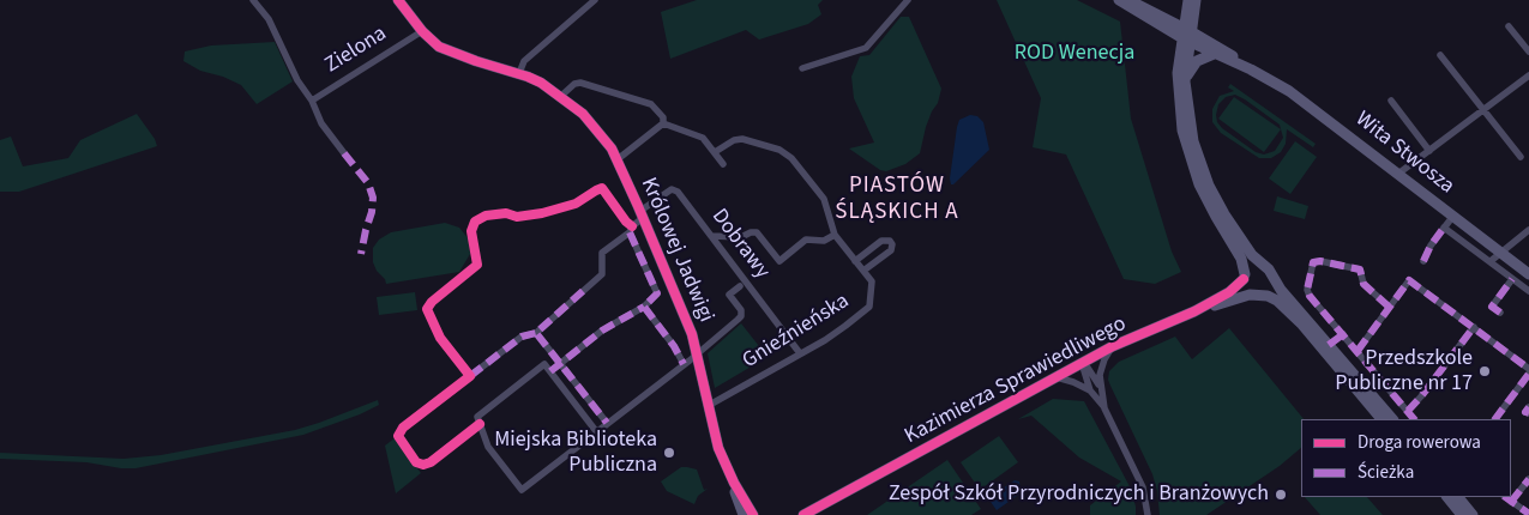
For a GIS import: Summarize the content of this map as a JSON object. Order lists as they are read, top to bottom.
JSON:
{
  "streets": {
    "street": [
      "Zielona",
      "Wita Stwosza",
      "Dobrawy",
      "Królowej Jadwigi",
      "Gnieźnieńska",
      "Kazimierza Sprawiedliwego"
    ]
  },
  "crossings": [
    ["Zielona", "Królowej Jadwigi"],
    ["Dobrawy", "Królowej Jadwigi"],
    ["Dobrawy", "Gnieźnieńska"],
    ["Królowej Jadwigi", "Gnieźnieńska"]
  ],
  "districts": ["PIASTÓW ŚLĄSKICH A"],
  "parks": ["ROD Wenecja"],
  "places": ["Przedszkole Publiczne nr 17", "Miejska Biblioteka Publiczna", "Zespół Szkół Przyrodniczych i Branżowych"],
  "legend": ["Droga rowerowa", "Ścieżka"]
}
